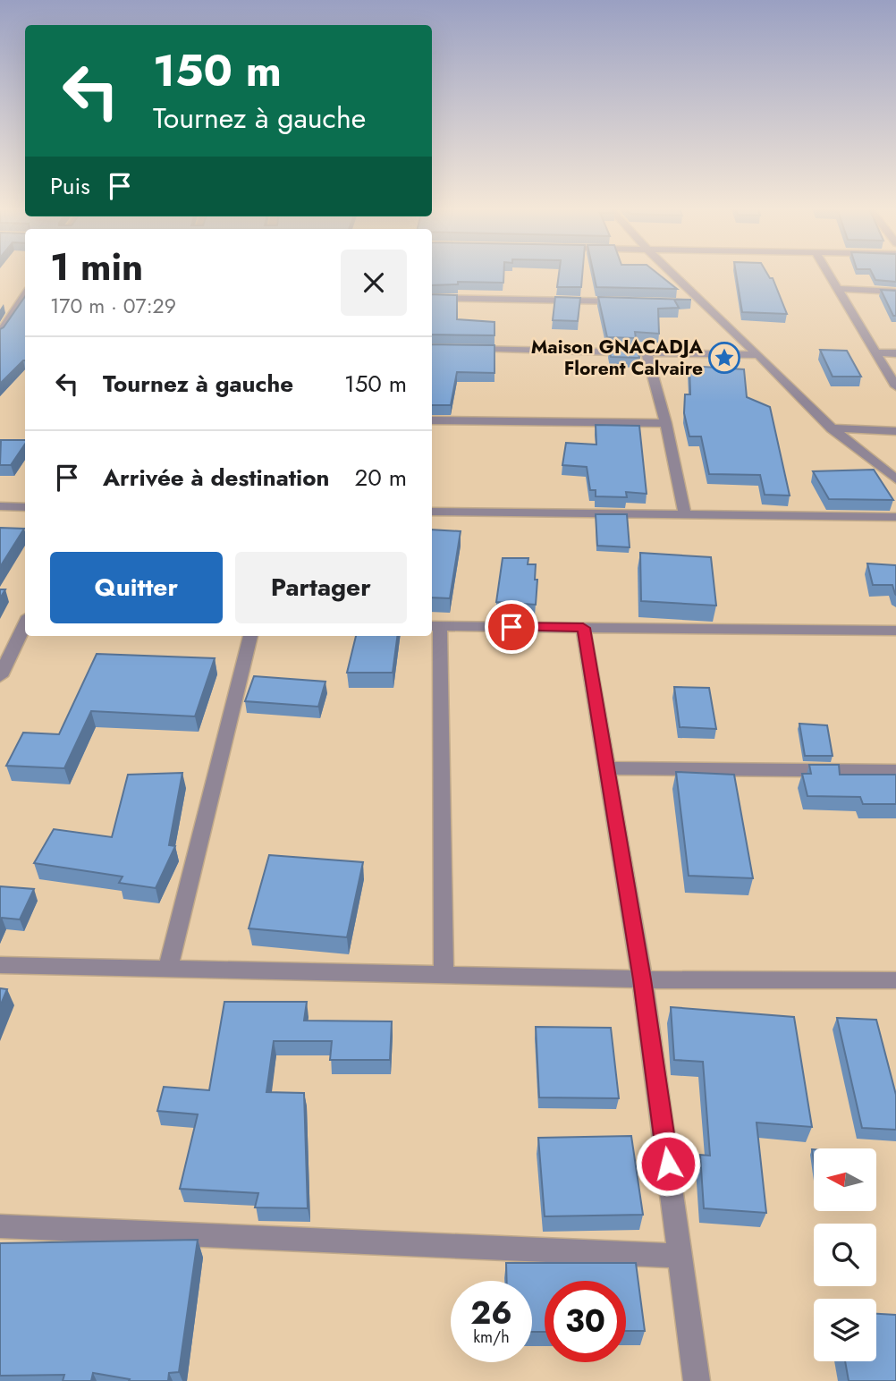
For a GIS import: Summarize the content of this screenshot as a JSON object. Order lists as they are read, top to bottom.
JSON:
{
  "places": {
    "place": ["Maison GNACADJA Florent Calvaire"]
  },
  "north": "left",
  "page": {
    "turn": ["150 m", "Tournez à gauche"],
    "then": "Puis",
    "heading": ["1 min", "170 m · 07:29"],
    "list": [
      {
        "name": "Tournez à gauche",
        "value": "150 m"
      },
      {
        "name": "Arrivée à destination",
        "value": "20 m"
      }
    ],
    "buttons": ["Quitter", "Partager"],
    "speed": "26 km/h",
    "limit": "30"
  }
}
